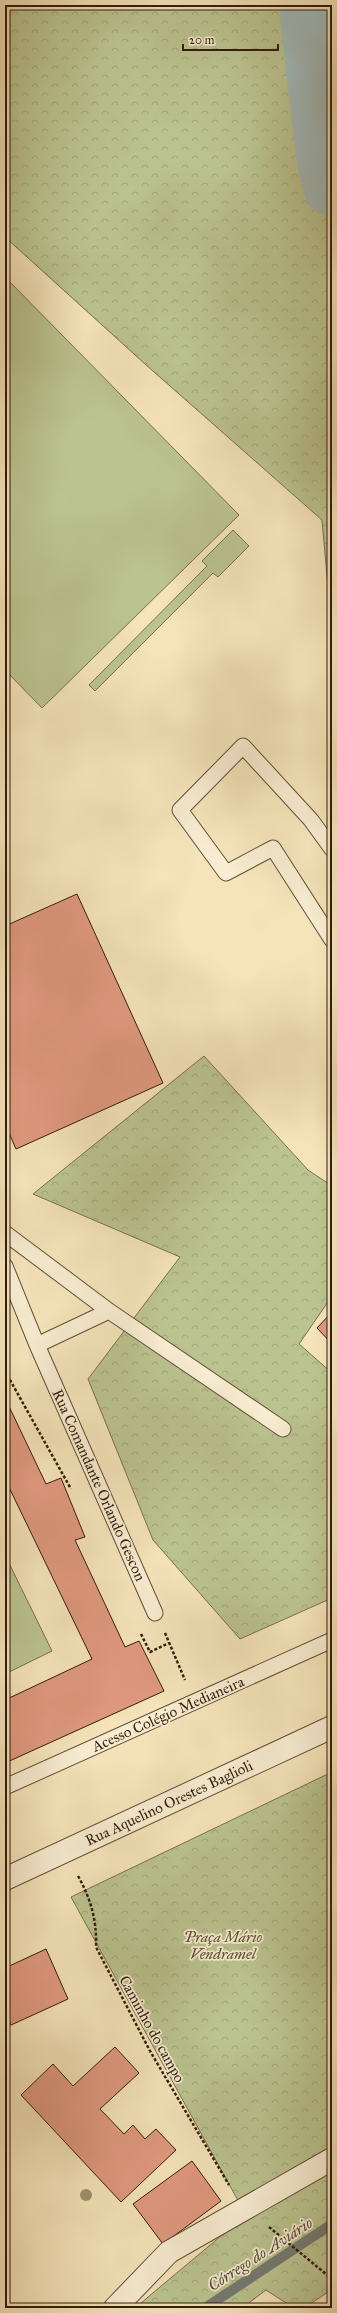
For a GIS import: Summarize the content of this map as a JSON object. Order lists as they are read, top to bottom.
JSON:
{
  "streets": {
    "street": ["Rua Aquelino Orestes Baglioli"],
    "lane": ["Rua Comandante Orlando Gescon", "Acesso Colégio Medianeira"],
    "path": ["Caminho do campo"]
  },
  "crossings": [
    ["Rua Aquelino Orestes Baglioli", "Caminho do campo"]
  ],
  "water": ["Córrego do Aviário"],
  "parks": ["Praça Mário Vendramel"],
  "scale_bar": "20 m"
}
